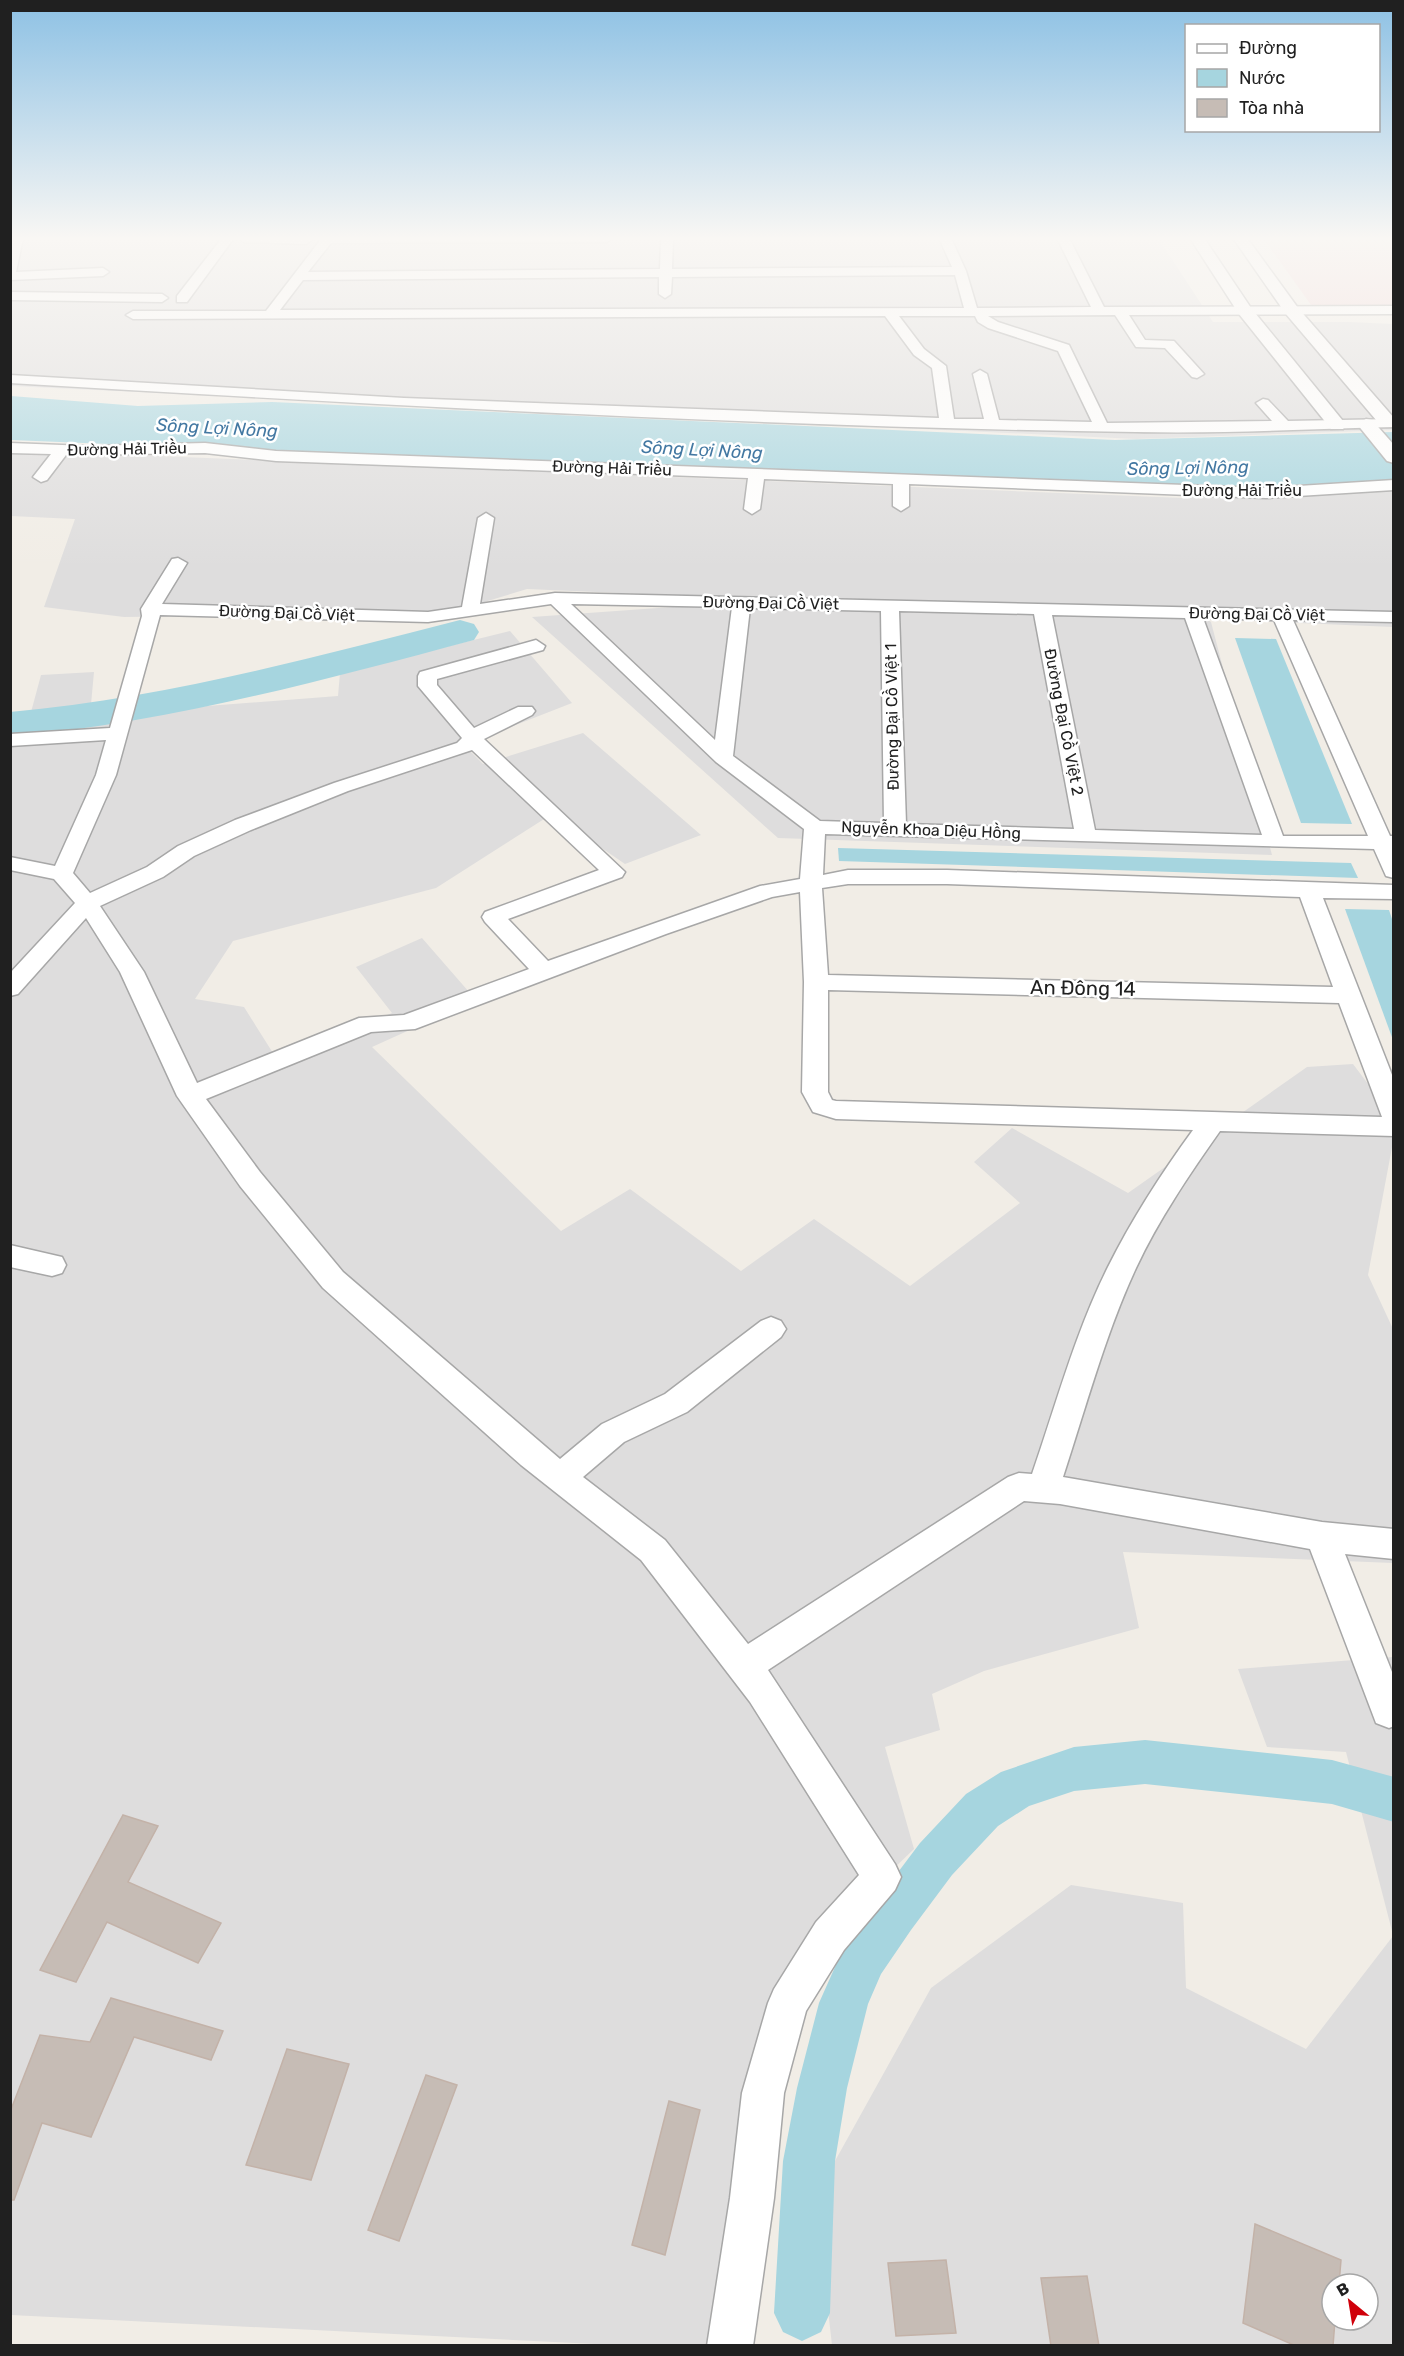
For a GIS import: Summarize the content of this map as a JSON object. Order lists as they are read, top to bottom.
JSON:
{
  "streets": {
    "street": [
      "Đường Hải Triều",
      "Đường Đại Cồ Việt",
      "Đường Đại Cồ Việt 1",
      "Đường Đại Cồ Việt 2",
      "Nguyễn Khoa Diệu Hồng",
      "An Đông 14"
    ]
  },
  "crossings": [
    ["Đường Đại Cồ Việt", "Đường Đại Cồ Việt 1"],
    ["Đường Đại Cồ Việt", "Đường Đại Cồ Việt 2"],
    ["Đường Đại Cồ Việt", "Nguyễn Khoa Diệu Hồng"],
    ["Đường Đại Cồ Việt 1", "Nguyễn Khoa Diệu Hồng"],
    ["Đường Đại Cồ Việt 2", "Nguyễn Khoa Diệu Hồng"]
  ],
  "water": ["Sông Lợi Nông"],
  "legend": ["Đường", "Nước", "Tòa nhà"],
  "north": "top left"
}
